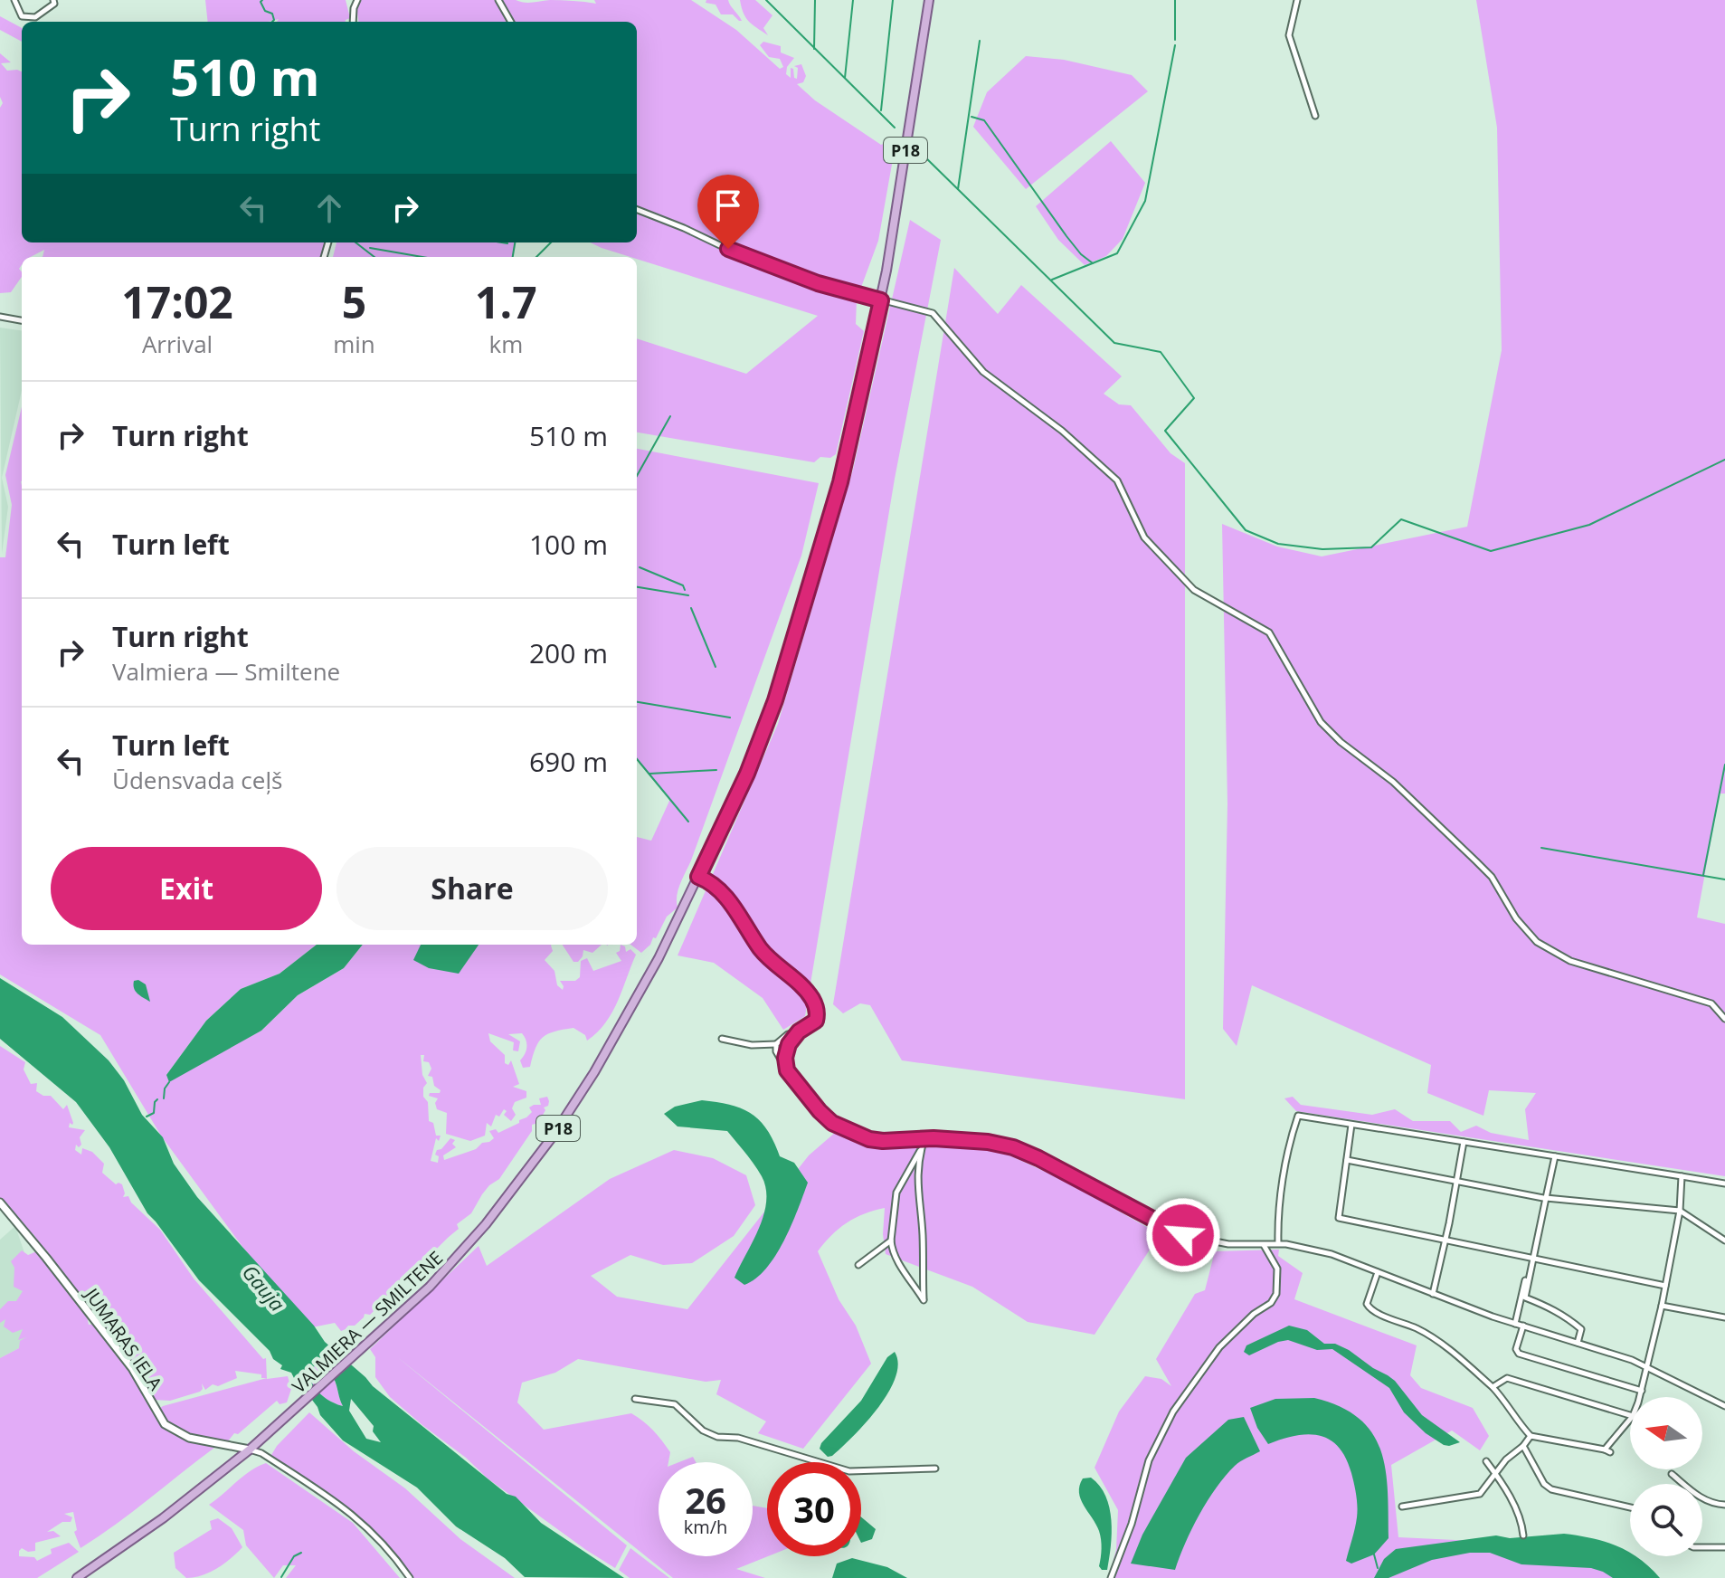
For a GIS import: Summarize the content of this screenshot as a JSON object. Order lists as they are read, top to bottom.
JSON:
{
  "streets": {
    "main road": ["P18", "VALMIERA — SMILTENE"],
    "street": ["JUMARAS IELA"]
  },
  "crossings": [
    ["VALMIERA — SMILTENE", "JUMARAS IELA"]
  ],
  "water": ["Gauja"],
  "north": "left",
  "page": {
    "turn": ["510 m", "Turn right"],
    "eta": [
      "17:02",
      "Arrival",
      "5",
      "min",
      "1.7",
      "km"
    ],
    "list": [
      {
        "name": "Turn right",
        "value": "510 m"
      },
      {
        "name": "Turn left",
        "value": "100 m"
      },
      {
        "name": "Turn right",
        "note": "Valmiera — Smiltene",
        "value": "200 m"
      },
      {
        "name": "Turn left",
        "note": "Ūdensvada ceļš",
        "value": "690 m"
      }
    ],
    "buttons": ["Exit", "Share"],
    "speed": "26 km/h",
    "limit": "30"
  }
}
